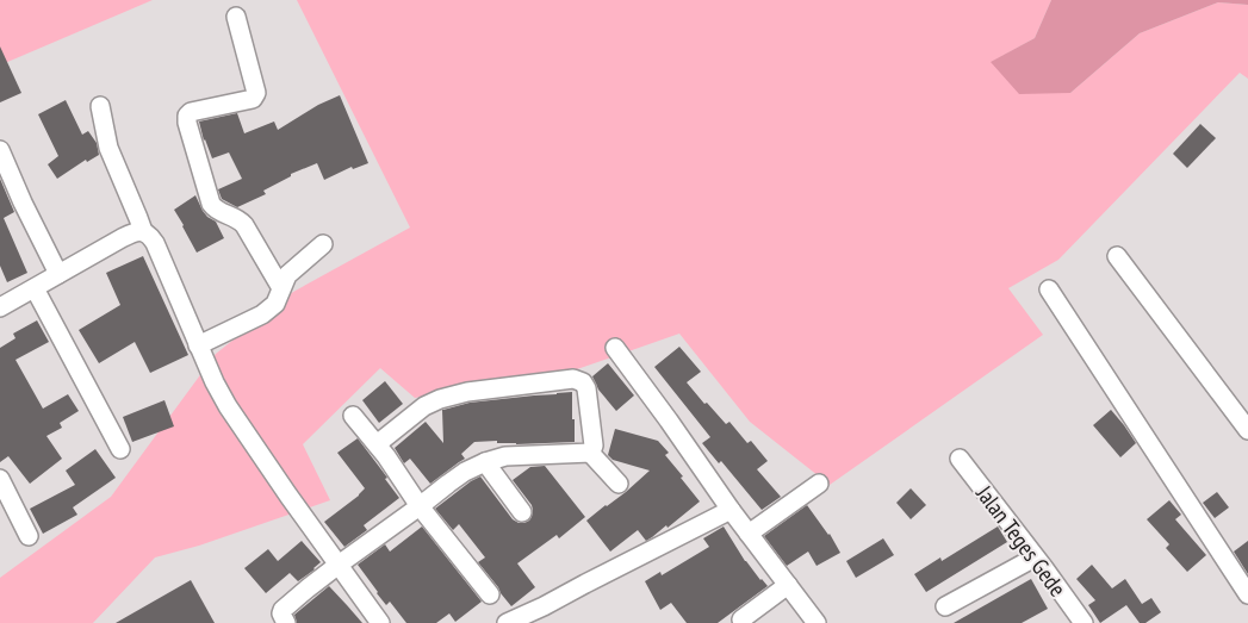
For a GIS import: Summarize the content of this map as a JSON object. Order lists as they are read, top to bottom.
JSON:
{
  "streets": {
    "street": ["Jalan Teges Gede"]
  }
}
